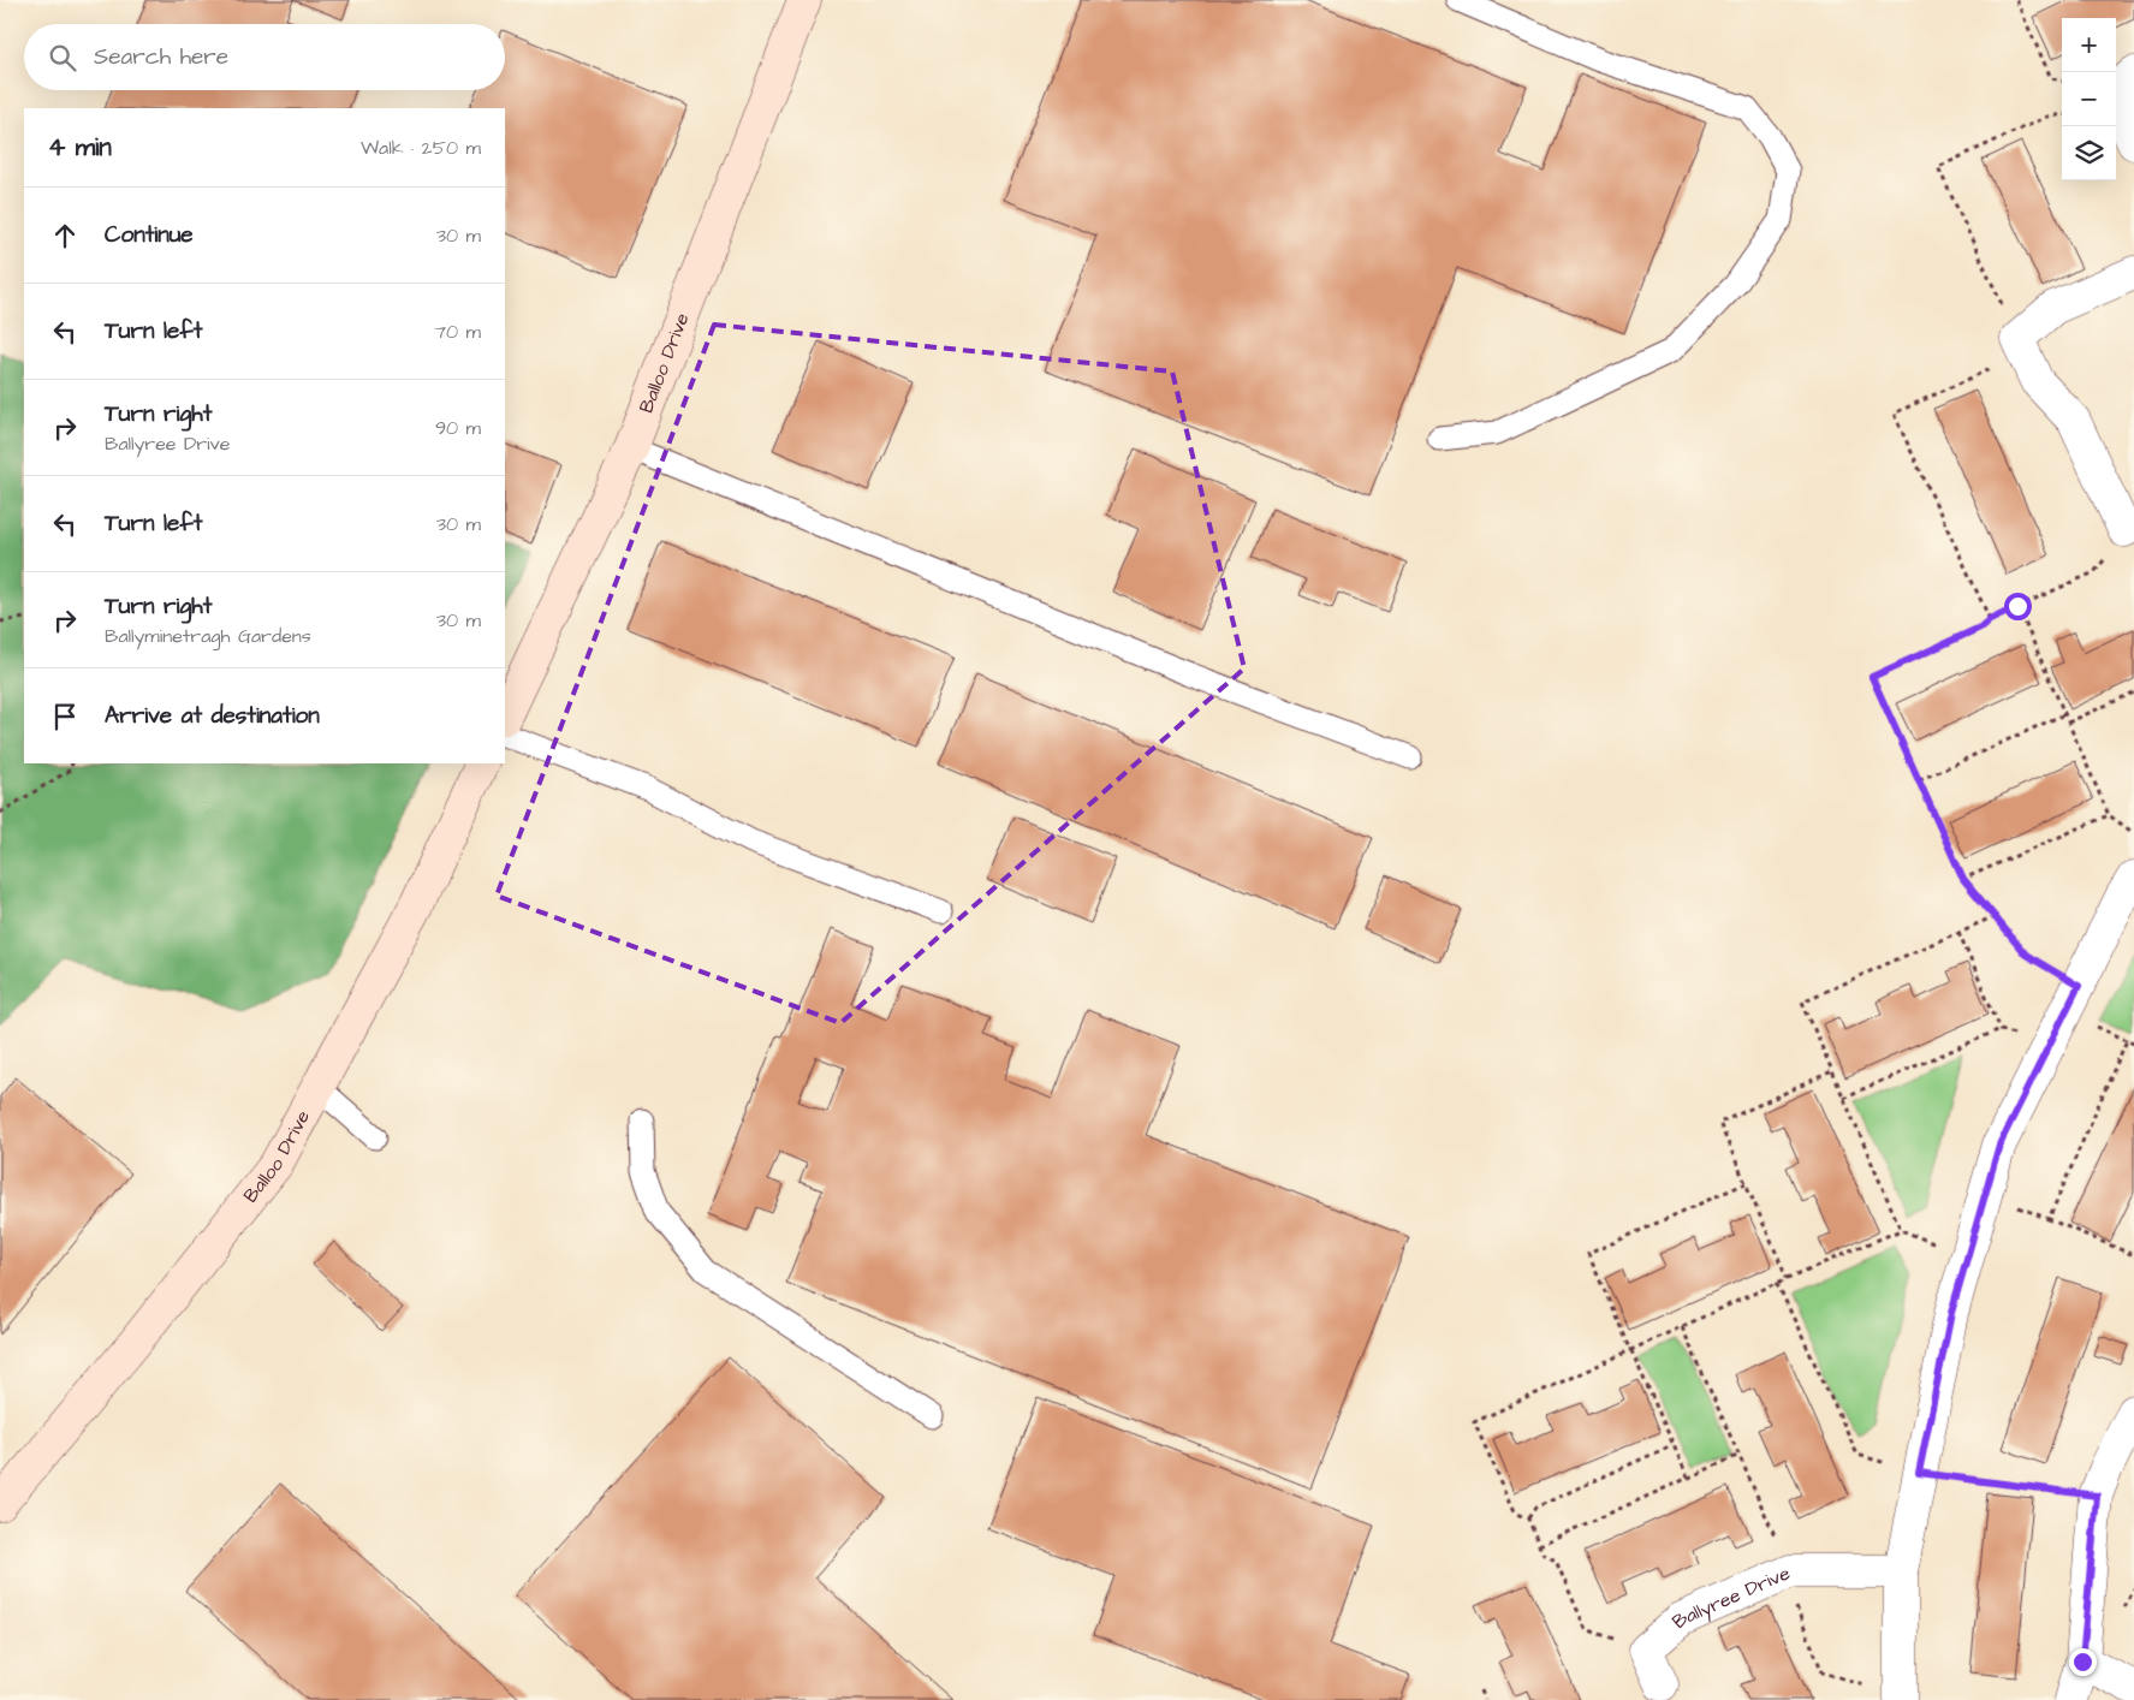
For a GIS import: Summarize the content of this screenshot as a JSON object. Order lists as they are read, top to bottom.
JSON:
{
  "streets": {
    "street": ["Balloo Drive", "Ballyree Drive"]
  },
  "page": {
    "map_buttons": ["+", "−"],
    "search": "Search here",
    "heading": ["4 min", "Walk · 250 m"],
    "list": [
      ["Continue", "30 m"],
      ["Turn left", "70 m"],
      ["Turn right", "Ballyree Drive", "90 m"],
      ["Turn left", "30 m"],
      ["Turn right", "Ballyminetragh Gardens", "30 m"],
      "Arrive at destination"
    ]
  }
}
